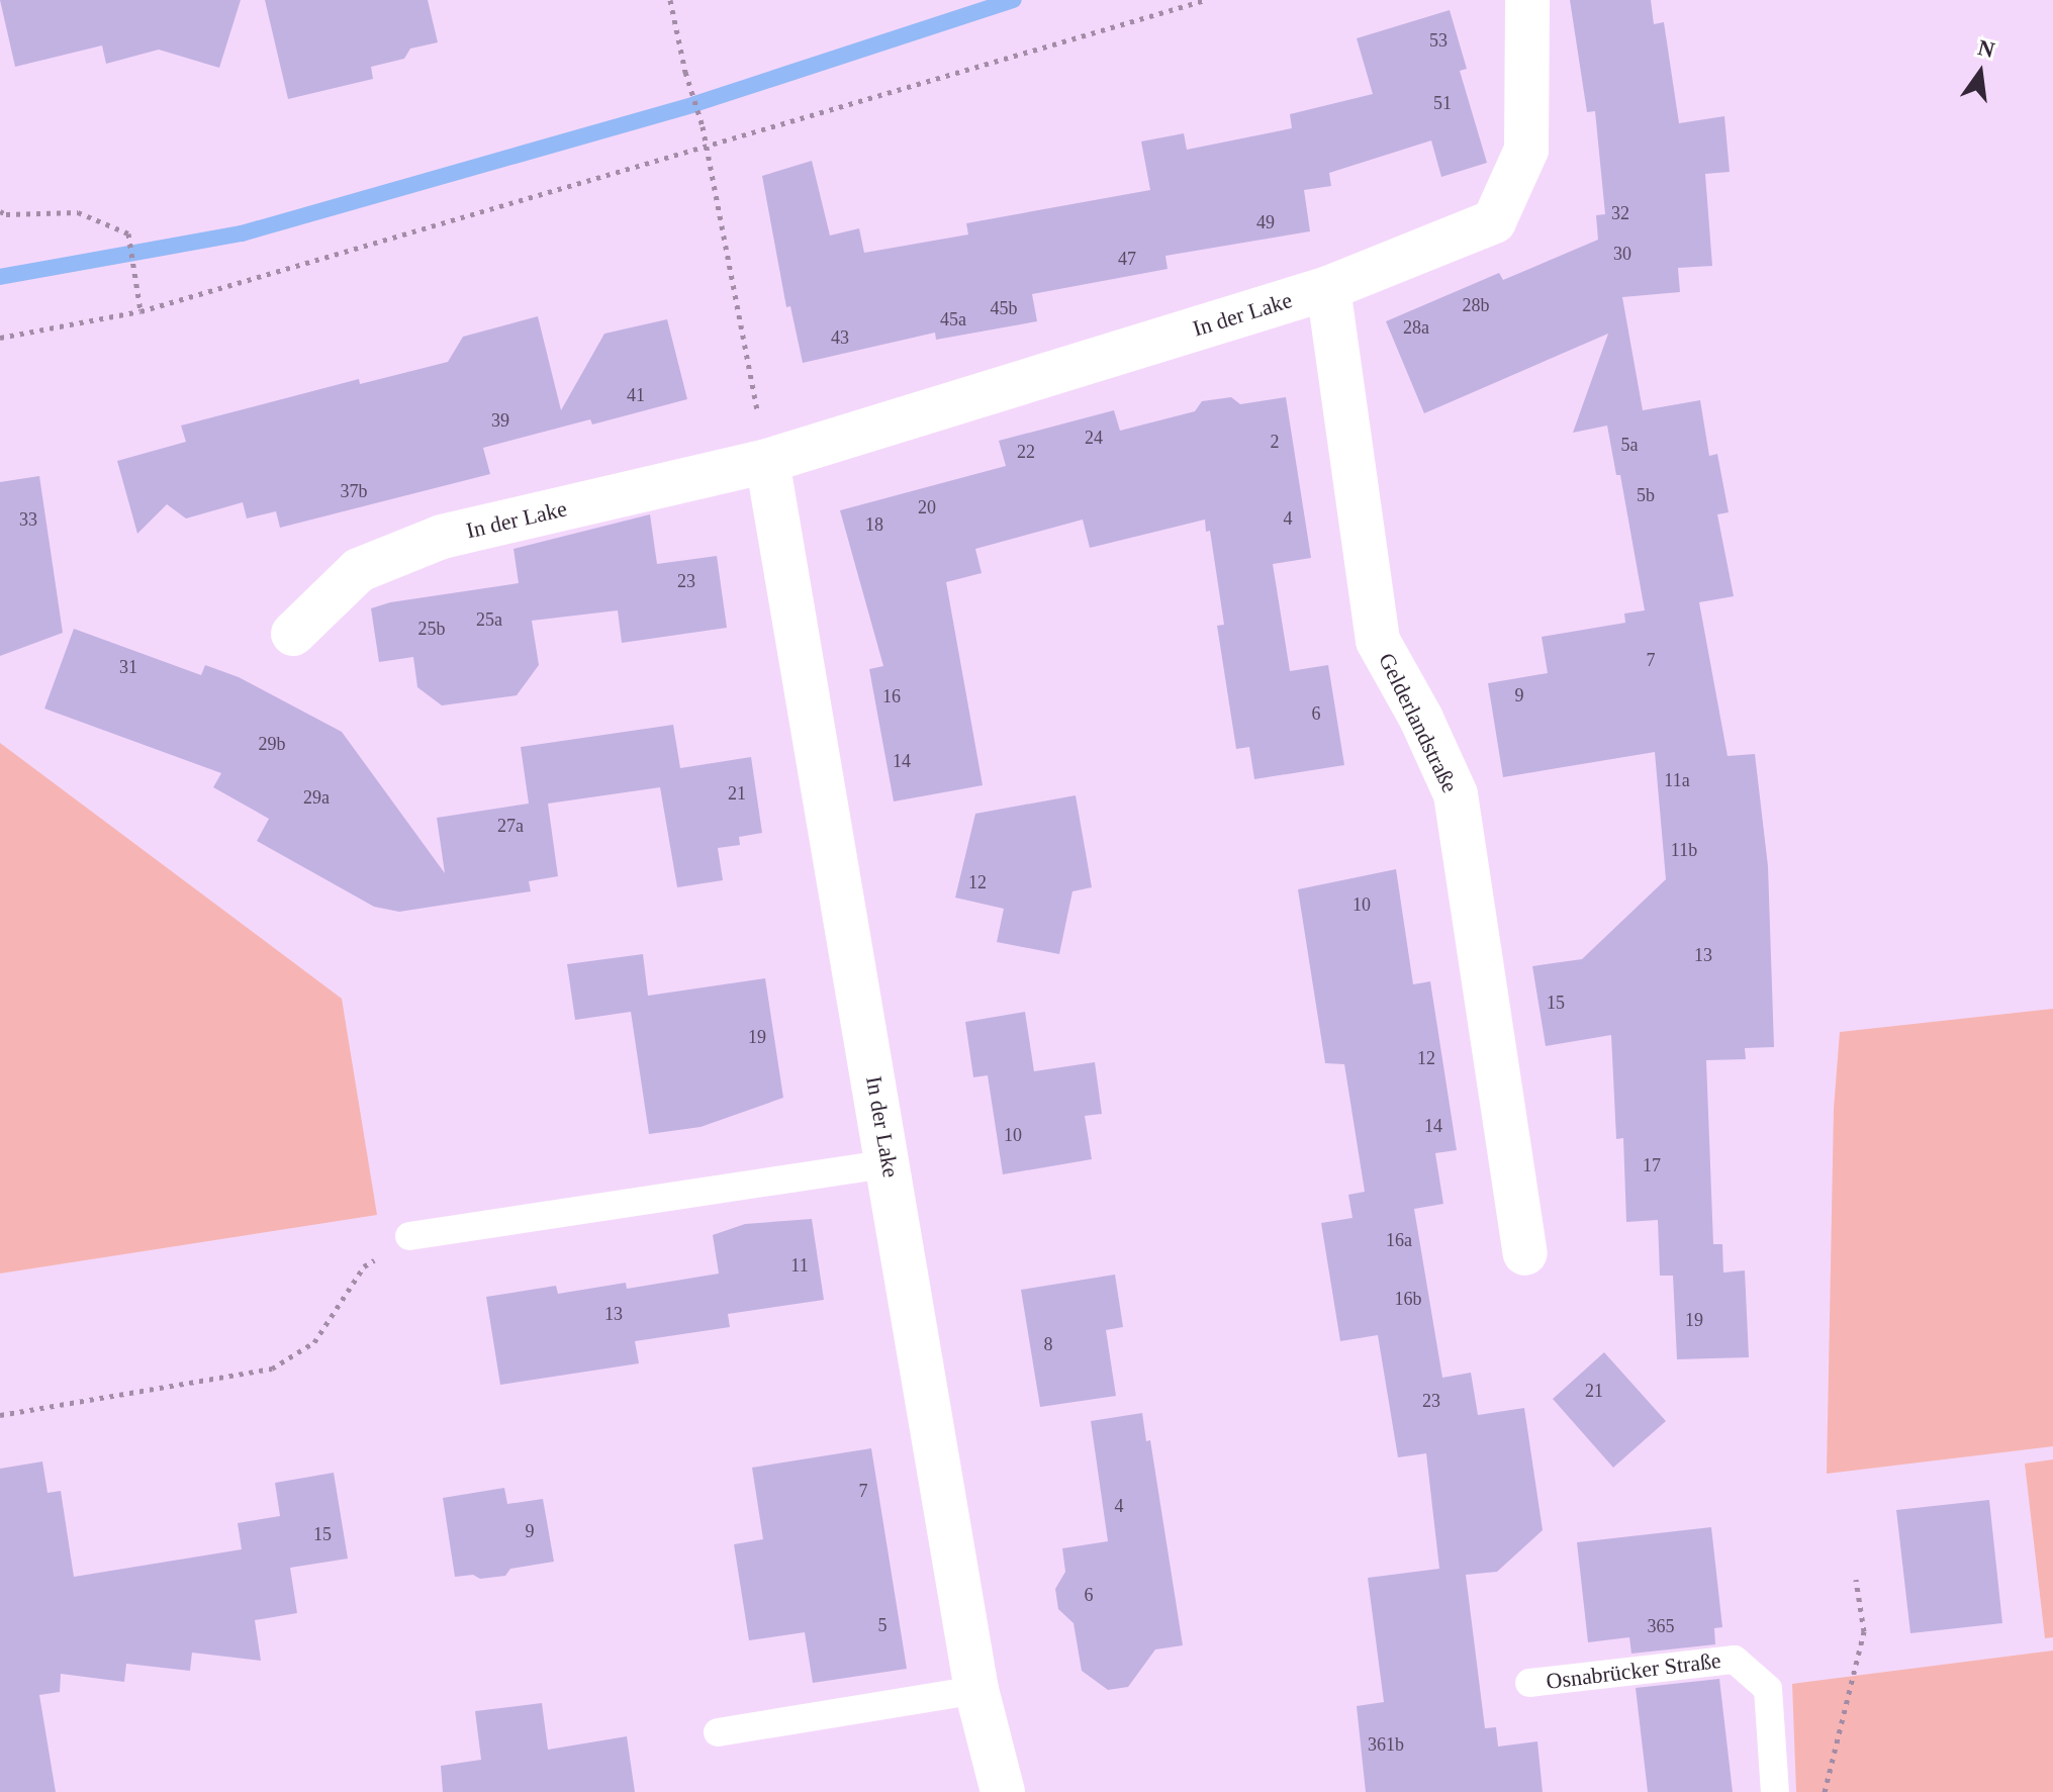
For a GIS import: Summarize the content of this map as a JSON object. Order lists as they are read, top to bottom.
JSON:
{
  "streets": {
    "street": ["In der Lake", "Gelderlandstraße"],
    "lane": ["Osnabrücker Straße"]
  },
  "crossings": [
    ["In der Lake", "Gelderlandstraße"]
  ],
  "house_numbers": [
    "53",
    "51",
    "32",
    "49",
    "30",
    "47",
    "28b",
    "45b",
    "45a",
    "28a",
    "43",
    "41",
    "39",
    "24",
    "2",
    "5a",
    "22",
    "37b",
    "5b",
    "20",
    "4",
    "33",
    "18",
    "23",
    "25a",
    "25b",
    "7",
    "31",
    "9",
    "16",
    "6",
    "29b",
    "14",
    "11a",
    "21",
    "29a",
    "27a",
    "11b",
    "12",
    "10",
    "13",
    "15",
    "19",
    "12",
    "14",
    "10",
    "17",
    "16a",
    "11",
    "16b",
    "13",
    "19",
    "8",
    "21",
    "23",
    "7",
    "4",
    "9",
    "15",
    "6",
    "5",
    "365",
    "361b"
  ],
  "north": "top"
}
